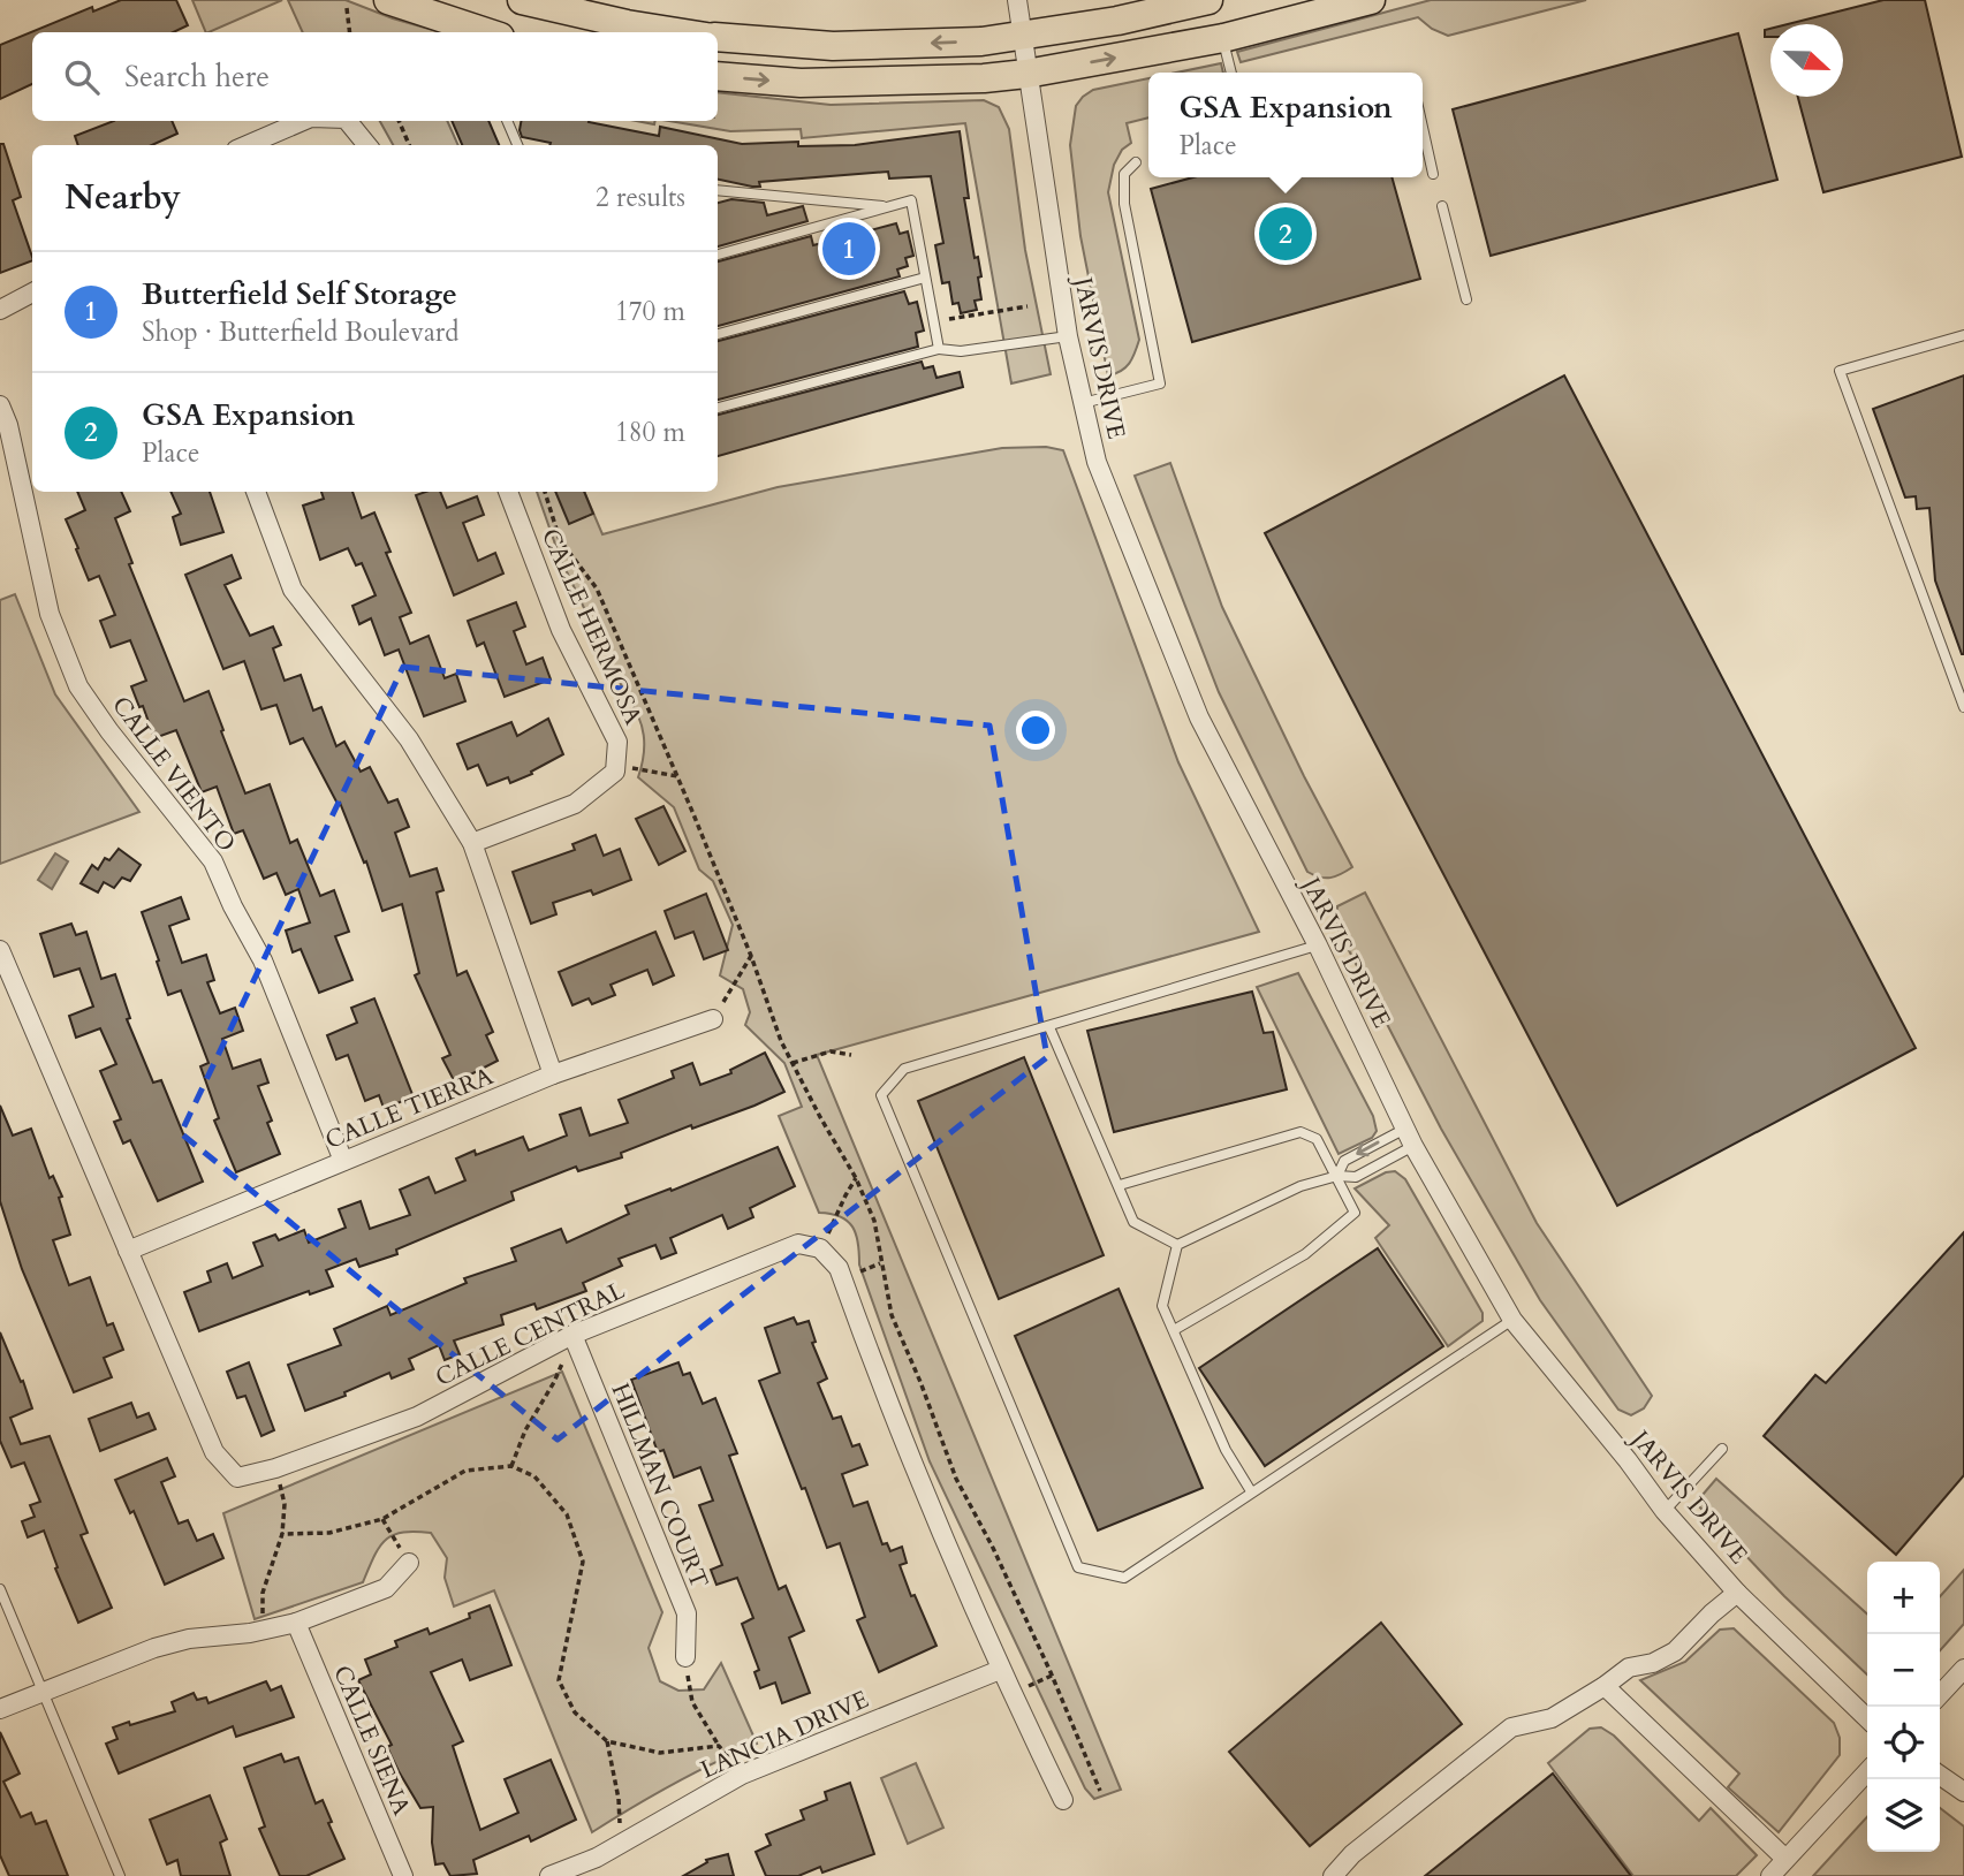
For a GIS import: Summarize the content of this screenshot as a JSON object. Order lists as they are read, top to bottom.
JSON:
{
  "streets": {
    "street": [
      "JARVIS DRIVE",
      "CALLE HERMOSA",
      "CALLE VIENTO",
      "CALLE TIERRA",
      "CALLE CENTRAL",
      "HILLMAN COURT",
      "LANCIA DRIVE",
      "CALLE SIENA"
    ]
  },
  "crossings": [
    ["CALLE VIENTO", "CALLE TIERRA"],
    ["CALLE TIERRA", "CALLE CENTRAL"],
    ["CALLE CENTRAL", "HILLMAN COURT"]
  ],
  "north": "right",
  "page": {
    "search": "Search here",
    "popup": ["GSA Expansion", "Place"],
    "heading": ["Nearby", "2 results"],
    "pins": ["2", "1"],
    "list": [
      {
        "mark": "1",
        "name": "Butterfield Self Storage",
        "note": "Shop · Butterfield Boulevard",
        "value": "170 m"
      },
      {
        "mark": "2",
        "name": "GSA Expansion",
        "note": "Place",
        "value": "180 m"
      }
    ],
    "map_buttons": ["+", "−"]
  }
}
